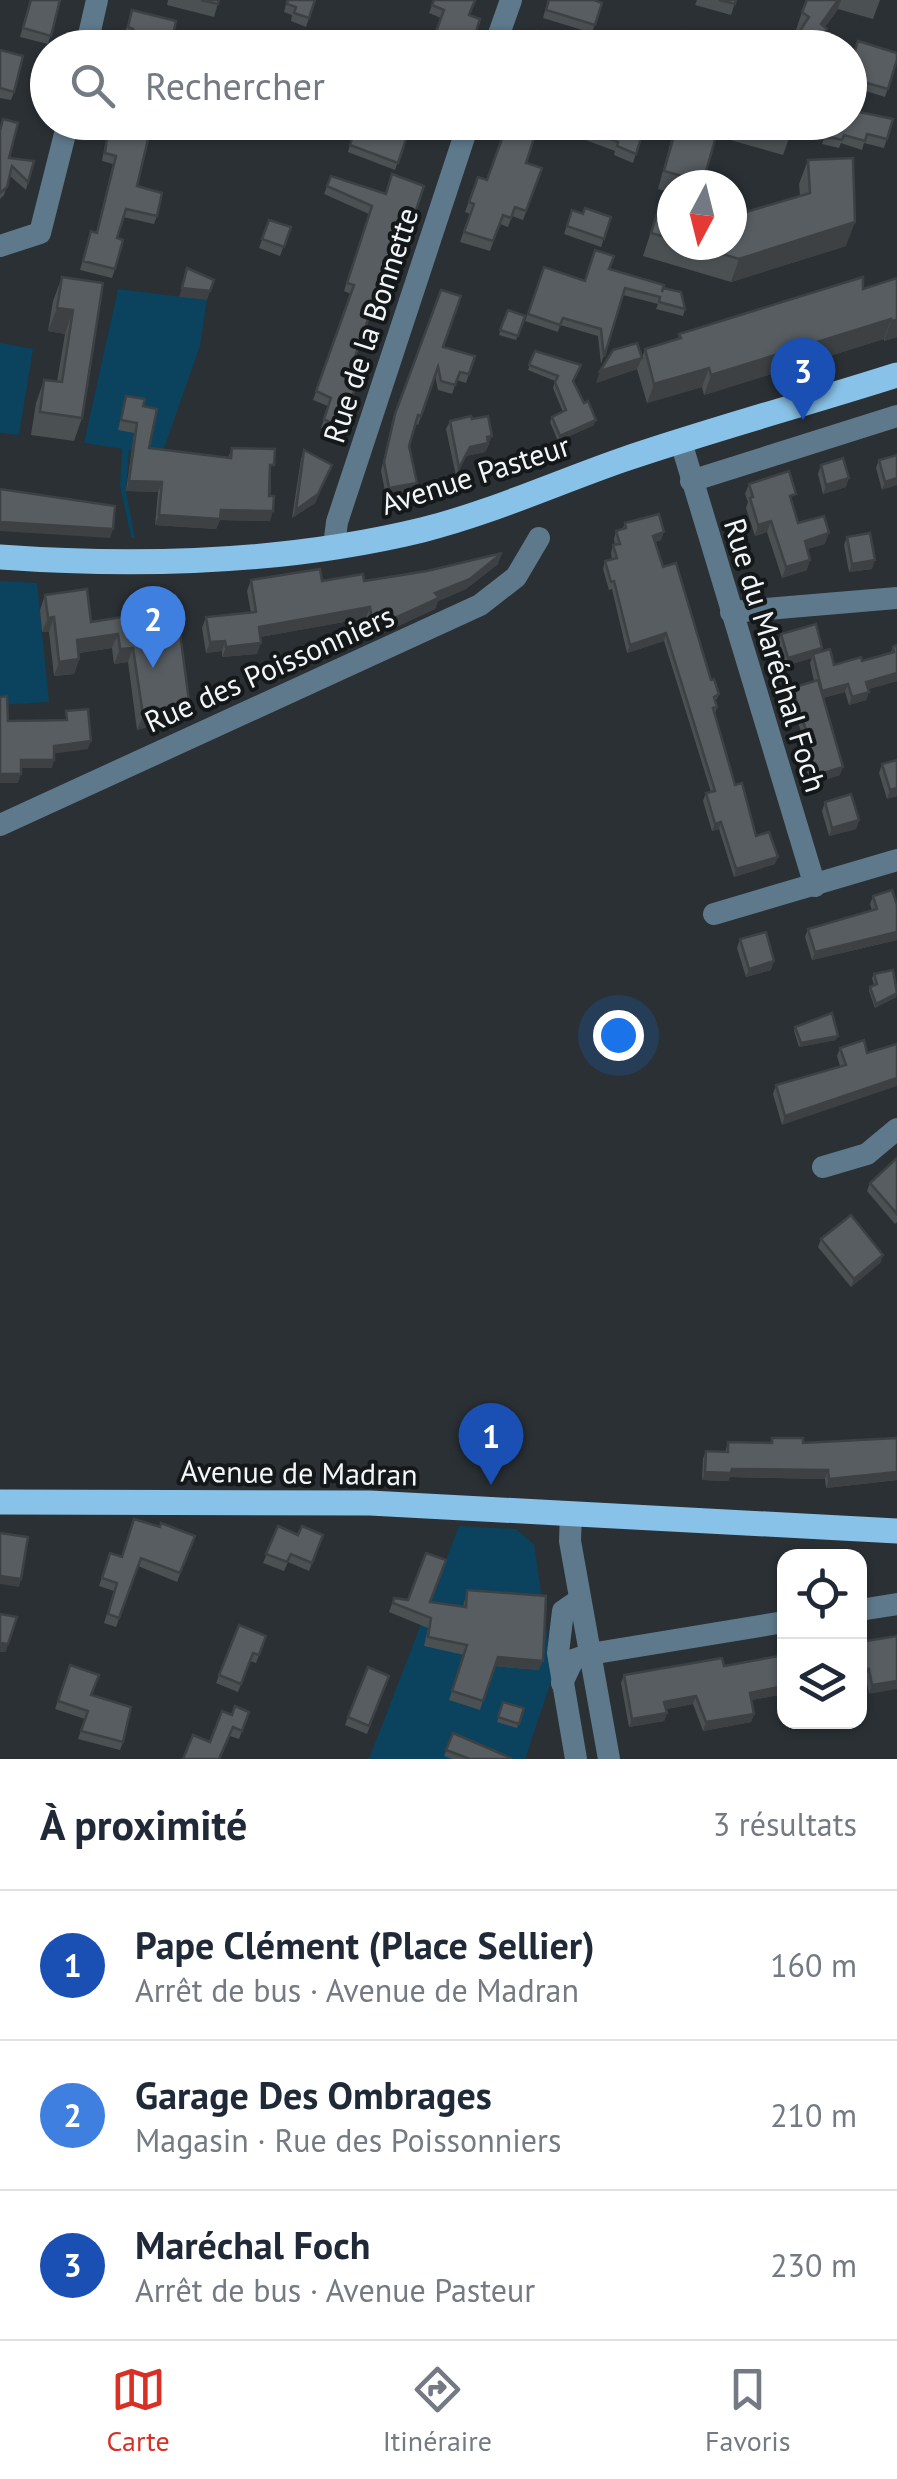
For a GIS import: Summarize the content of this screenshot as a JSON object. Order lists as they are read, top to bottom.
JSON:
{
  "streets": {
    "main road": ["Avenue Pasteur", "Avenue de Madran"],
    "street": ["Rue de la Bonnette", "Rue du Maréchal Foch", "Rue des Poissonniers"]
  },
  "crossings": [
    ["Rue de la Bonnette", "Avenue Pasteur"],
    ["Avenue Pasteur", "Rue du Maréchal Foch"]
  ],
  "north": "bottom",
  "page": {
    "search": "Rechercher",
    "pins": ["3", "2", "1"],
    "heading": ["À proximité", "3 résultats"],
    "list": [
      {
        "mark": "1",
        "name": "Pape Clément (Place Sellier)",
        "note": "Arrêt de bus · Avenue de Madran",
        "value": "160 m"
      },
      {
        "mark": "2",
        "name": "Garage Des Ombrages",
        "note": "Magasin · Rue des Poissonniers",
        "value": "210 m"
      },
      {
        "mark": "3",
        "name": "Maréchal Foch",
        "note": "Arrêt de bus · Avenue Pasteur",
        "value": "230 m"
      }
    ],
    "nav": ["Carte", "Itinéraire", "Favoris"]
  }
}
